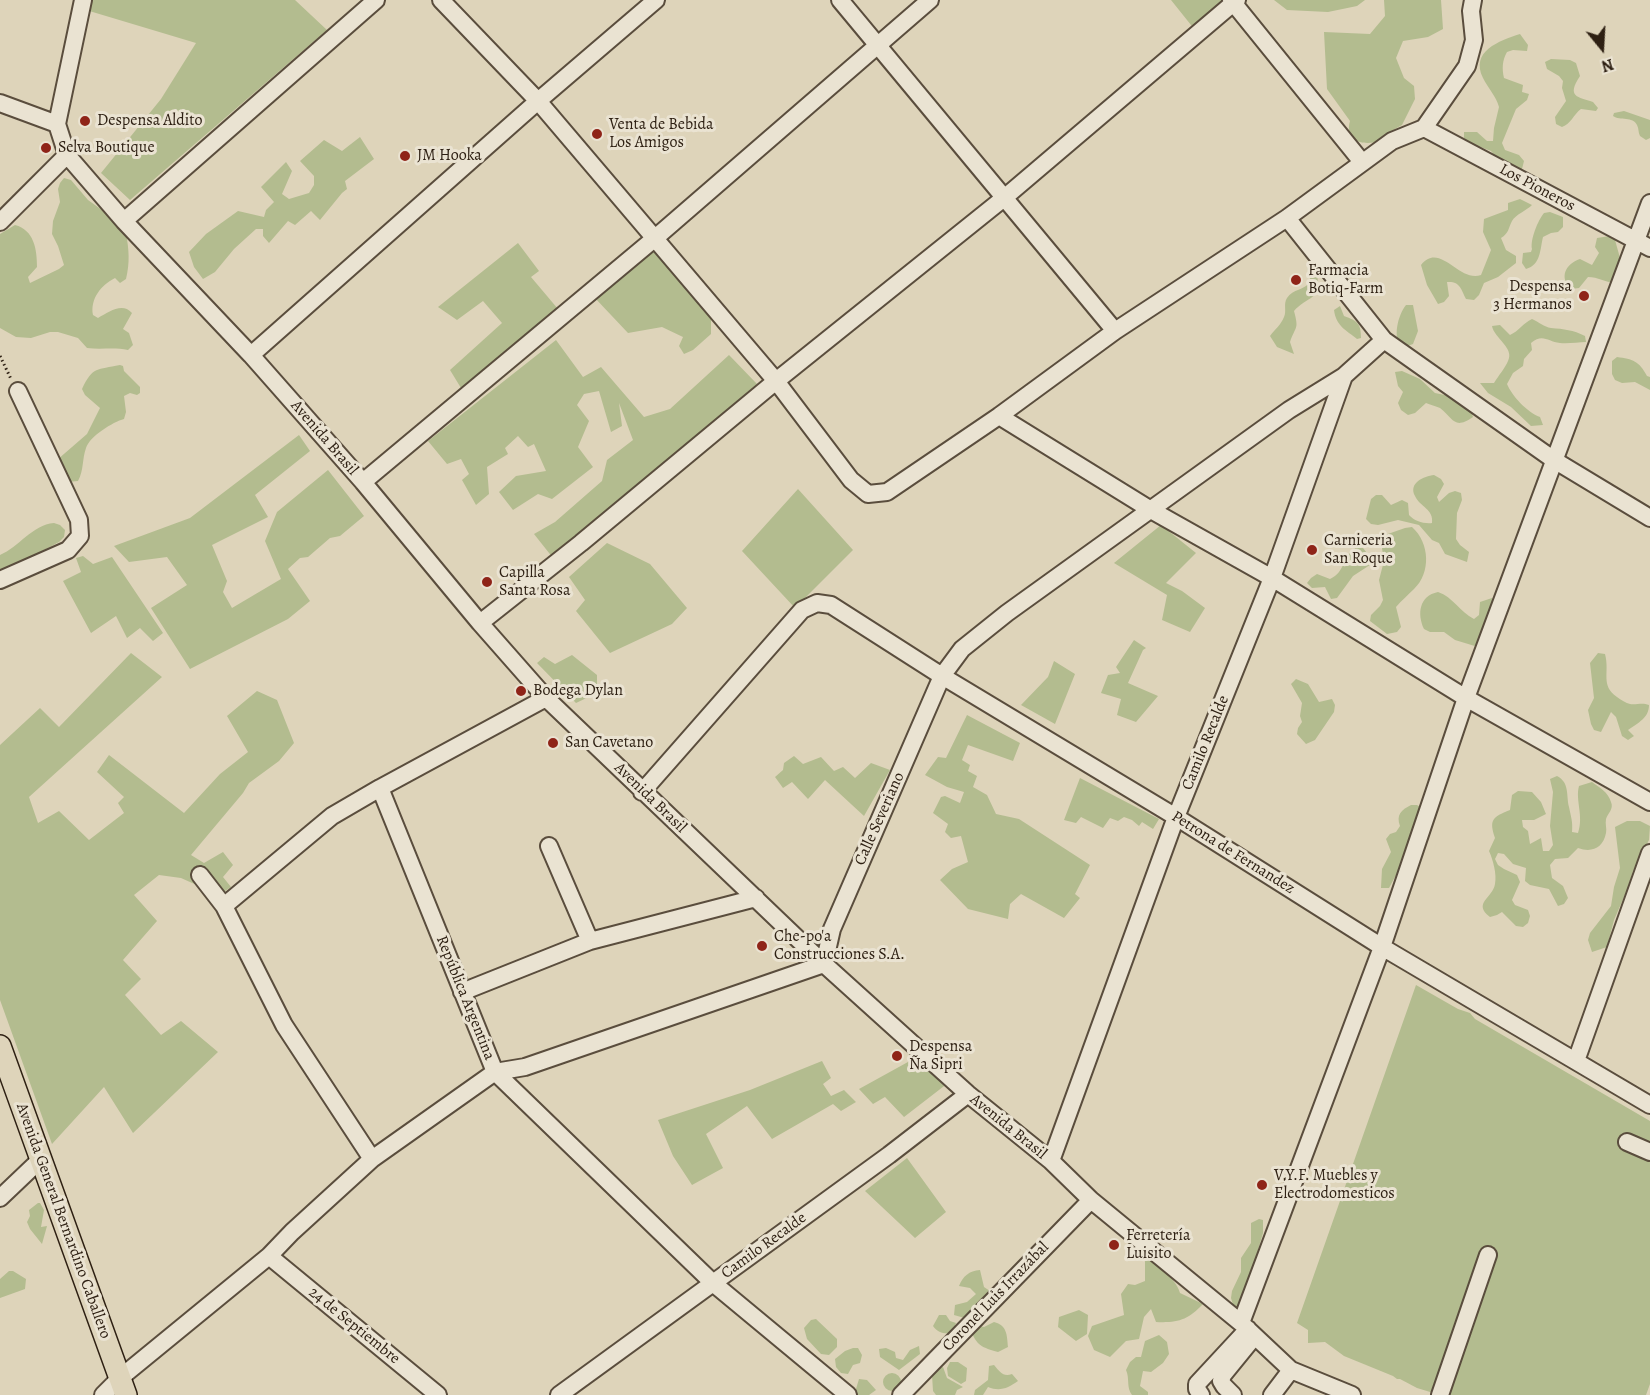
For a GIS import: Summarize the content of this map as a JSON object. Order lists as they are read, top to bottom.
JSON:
{
  "streets": {
    "main road": ["Avenida General Bernardino Caballero"],
    "street": [
      "Los Pioneros",
      "Avenida Brasil",
      "Camilo Recalde",
      "Calle Severiano",
      "Petrona de Fernandez",
      "República Argentina",
      "Coronel Luis Irrazábal",
      "24 de Septiembre"
    ]
  },
  "crossings": [
    ["Avenida Brasil", "Camilo Recalde"],
    ["Avenida Brasil", "Calle Severiano"],
    ["Avenida Brasil", "Petrona de Fernandez"],
    ["Avenida Brasil", "Coronel Luis Irrazábal"],
    ["Camilo Recalde", "Calle Severiano"],
    ["Camilo Recalde", "Petrona de Fernandez"],
    ["Camilo Recalde", "República Argentina"],
    ["Calle Severiano", "Petrona de Fernandez"]
  ],
  "places": [
    "Despensa Aldito",
    "Venta de Bebida Los Amigos",
    "Selva Boutique",
    "JM Hooka",
    "Farmacia Botiq-Farm",
    "Despensa 3 Hermanos",
    "Carniceria San Roque",
    "Capilla Santa Rosa",
    "Bodega Dylan",
    "San Cavetano",
    "Che-po'a Construcciones S.A.",
    "Despensa Ña Sipri",
    "V.Y.F. Muebles y Electrodomesticos",
    "Ferretería Luisito"
  ],
  "north": "bottom"
}
